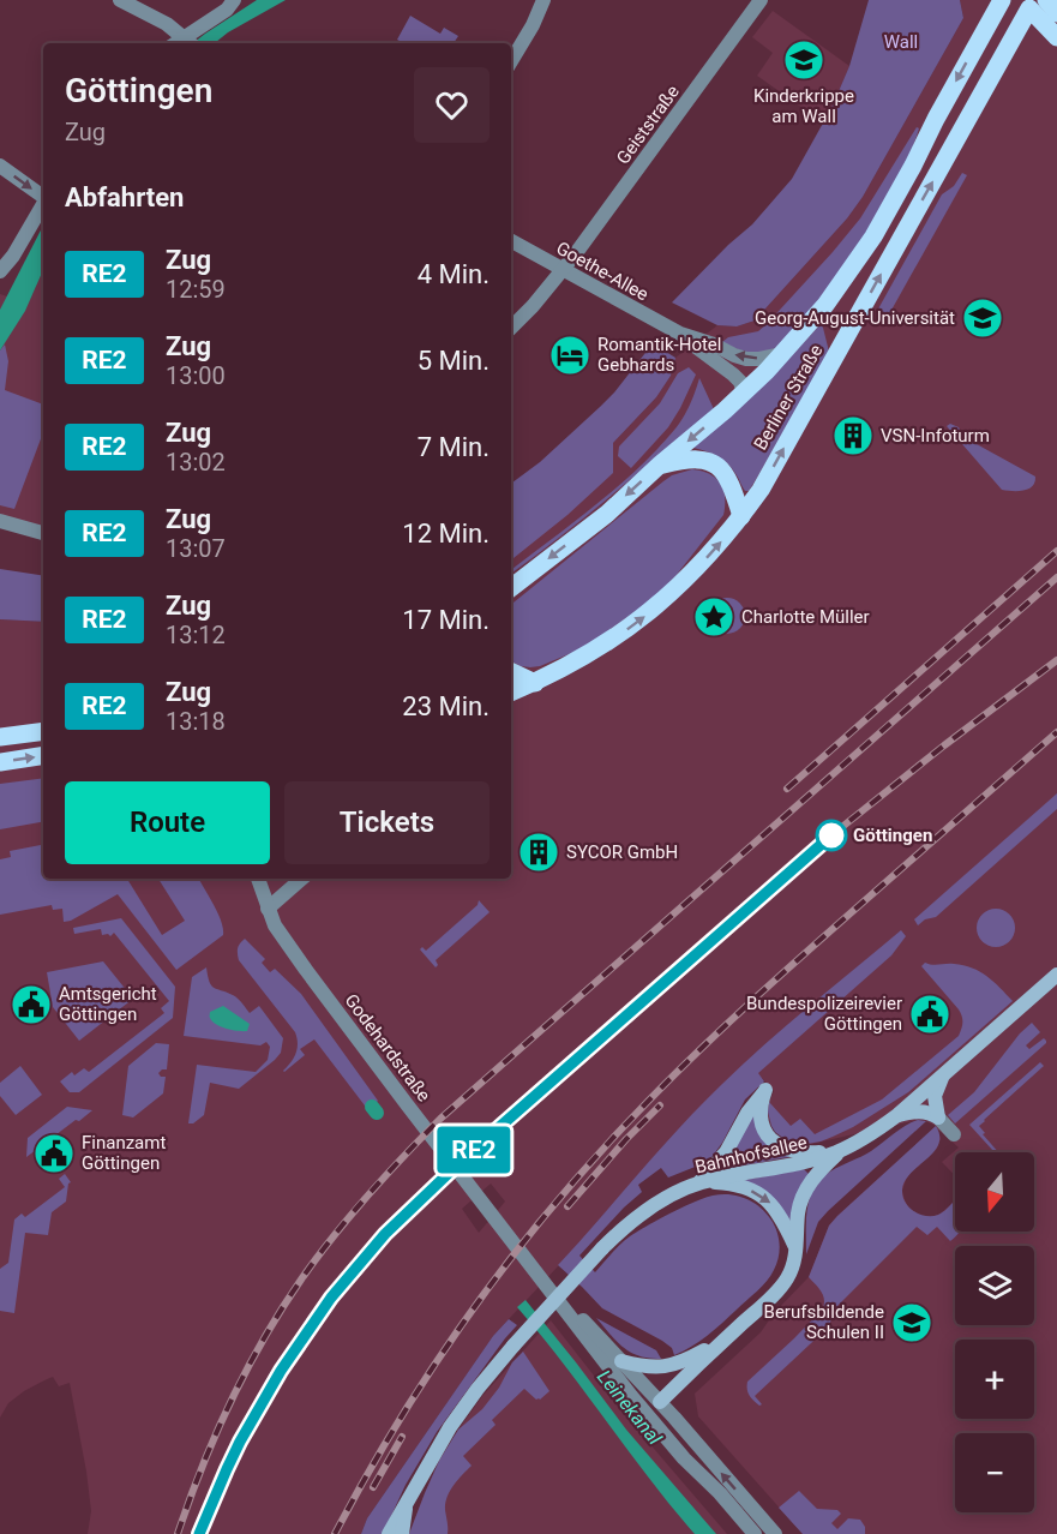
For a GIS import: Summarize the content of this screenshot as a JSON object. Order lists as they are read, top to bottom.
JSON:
{
  "streets": {
    "main road": ["Berliner Straße", "Bahnhofsallee"],
    "street": ["Geiststraße", "Goethe-Allee", "Godehardstraße"]
  },
  "crossings": [
    ["Geiststraße", "Goethe-Allee"],
    ["Goethe-Allee", "Berliner Straße"]
  ],
  "water": ["Leinekanal"],
  "parks": ["Wall"],
  "places": {
    "school or university": ["Kinderkrippe am Wall", "Georg-August-Universität", "Berufsbildende Schulen II"],
    "hotel": ["Romantik-Hotel Gebhards"],
    "building": ["VSN-Infoturm", "SYCOR GmbH"],
    "place": ["Charlotte Müller"],
    "other": ["Göttingen"],
    "public building": ["Amtsgericht Göttingen", "Bundespolizeirevier Göttingen", "Finanzamt Göttingen"]
  },
  "north": "bottom",
  "page": {
    "on_map": "RE2",
    "heading": [
      ["Göttingen", "Zug"],
      "Abfahrten"
    ],
    "list": [
      {
        "mark": "RE2",
        "name": "Zug",
        "note": "12:59",
        "value": "4 Min."
      },
      {
        "mark": "RE2",
        "name": "Zug",
        "note": "13:00",
        "value": "5 Min."
      },
      {
        "mark": "RE2",
        "name": "Zug",
        "note": "13:02",
        "value": "7 Min."
      },
      {
        "mark": "RE2",
        "name": "Zug",
        "note": "13:07",
        "value": "12 Min."
      },
      {
        "mark": "RE2",
        "name": "Zug",
        "note": "13:12",
        "value": "17 Min."
      },
      {
        "mark": "RE2",
        "name": "Zug",
        "note": "13:18",
        "value": "23 Min."
      }
    ],
    "buttons": ["Route", "Tickets"],
    "map_buttons": ["+", "−"]
  }
}
